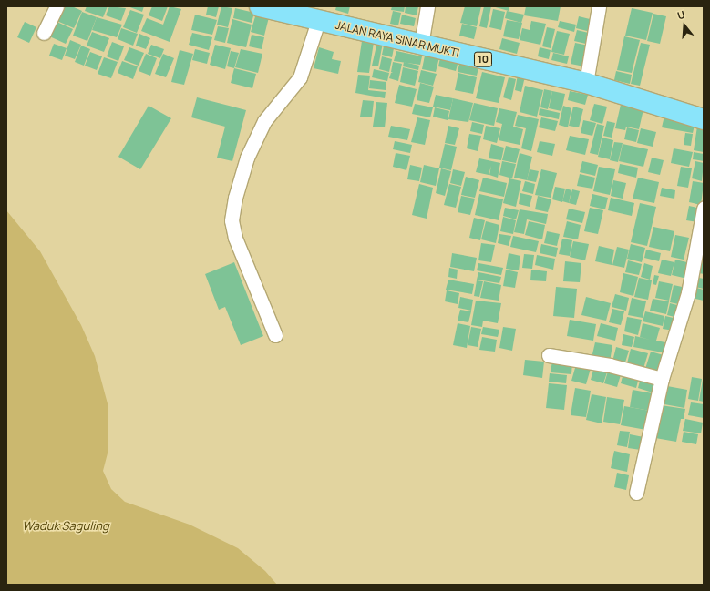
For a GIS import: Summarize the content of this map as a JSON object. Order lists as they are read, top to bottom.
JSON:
{
  "streets": {
    "highway": ["JALAN RAYA SINAR MUKTI", "10"]
  },
  "water": ["Waduk Saguling"],
  "north": "top"
}
